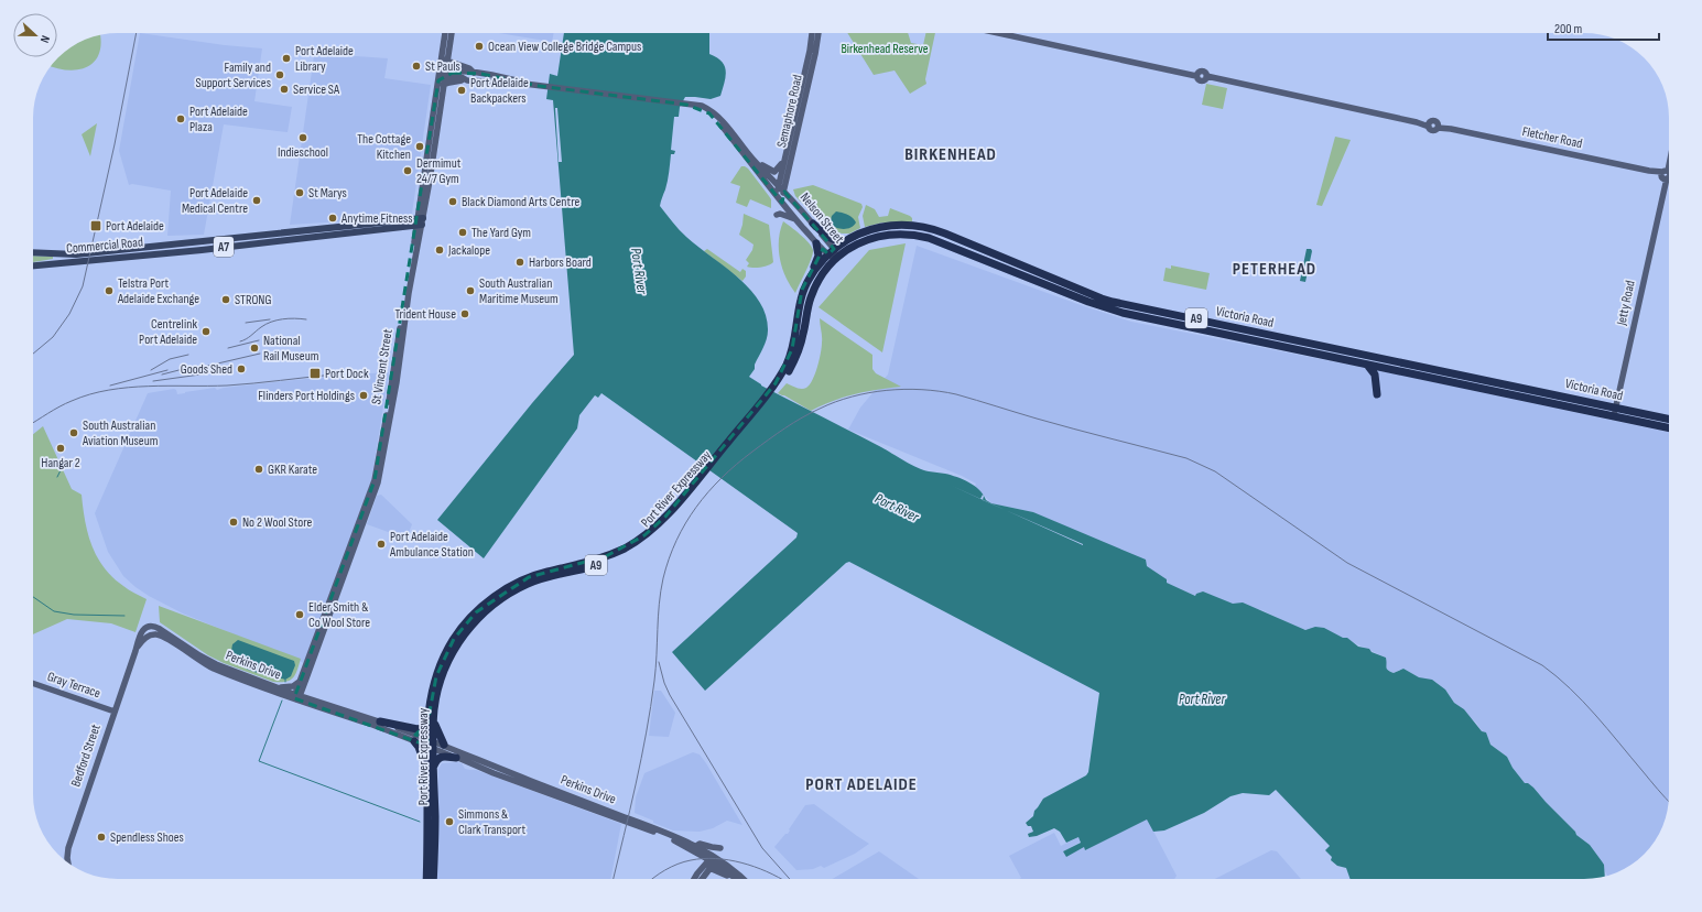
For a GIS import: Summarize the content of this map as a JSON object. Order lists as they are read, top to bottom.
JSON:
{
  "streets": {
    "highway": ["Victoria Road", "A9", "Port River Expressway"],
    "main road": ["Commercial Road", "A7"],
    "street": [
      "Semaphore Road",
      "Fletcher Road",
      "Nelson Street",
      "Jetty Road",
      "St Vincent Street",
      "Perkins Drive",
      "Gray Terrace",
      "Bedford Street"
    ]
  },
  "crossings": [
    ["Semaphore Road", "Nelson Street"],
    ["Fletcher Road", "Jetty Road"],
    ["Nelson Street", "Victoria Road"],
    ["Nelson Street", "A9"],
    ["Nelson Street", "St Vincent Street"],
    ["Nelson Street", "Port River Expressway"],
    ["Commercial Road", "St Vincent Street"],
    ["Jetty Road", "Victoria Road"],
    ["Victoria Road", "A9"],
    ["Victoria Road", "Port River Expressway"],
    ["A9", "Port River Expressway"],
    ["St Vincent Street", "Perkins Drive"],
    ["Port River Expressway", "Perkins Drive"],
    ["Perkins Drive", "Bedford Street"],
    ["Gray Terrace", "Bedford Street"]
  ],
  "districts": ["BIRKENHEAD", "PETERHEAD", "PORT ADELAIDE"],
  "water": ["Port River"],
  "parks": ["Birkenhead Reserve"],
  "places": {
    "other": [
      "Ocean View College Bridge Campus",
      "Port Adelaide Library",
      "St Pauls",
      "Family and Support Services",
      "Service SA",
      "Port Adelaide Backpackers",
      "Port Adelaide Plaza",
      "Indieschool",
      "The Cottage Kitchen",
      "Dermimut 24/7 Gym",
      "St Marys",
      "Port Adelaide Medical Centre",
      "Black Diamond Arts Centre",
      "Anytime Fitness",
      "The Yard Gym",
      "Jackalope",
      "Harbors Board",
      "Telstra Port Adelaide Exchange",
      "South Australian Maritime Museum",
      "STRONG",
      "Trident House",
      "Centrelink Port Adelaide",
      "National Rail Museum",
      "Goods Shed",
      "Flinders Port Holdings",
      "South Australian Aviation Museum",
      "Hangar 2",
      "GKR Karate",
      "No 2 Wool Store",
      "Port Adelaide Ambulance Station",
      "Elder Smith & Co Wool Store",
      "Simmons & Clark Transport",
      "Spendless Shoes"
    ],
    "transit": ["Port Adelaide", "Port Dock"]
  },
  "scale_bar": "200 m",
  "north": "right"
}
